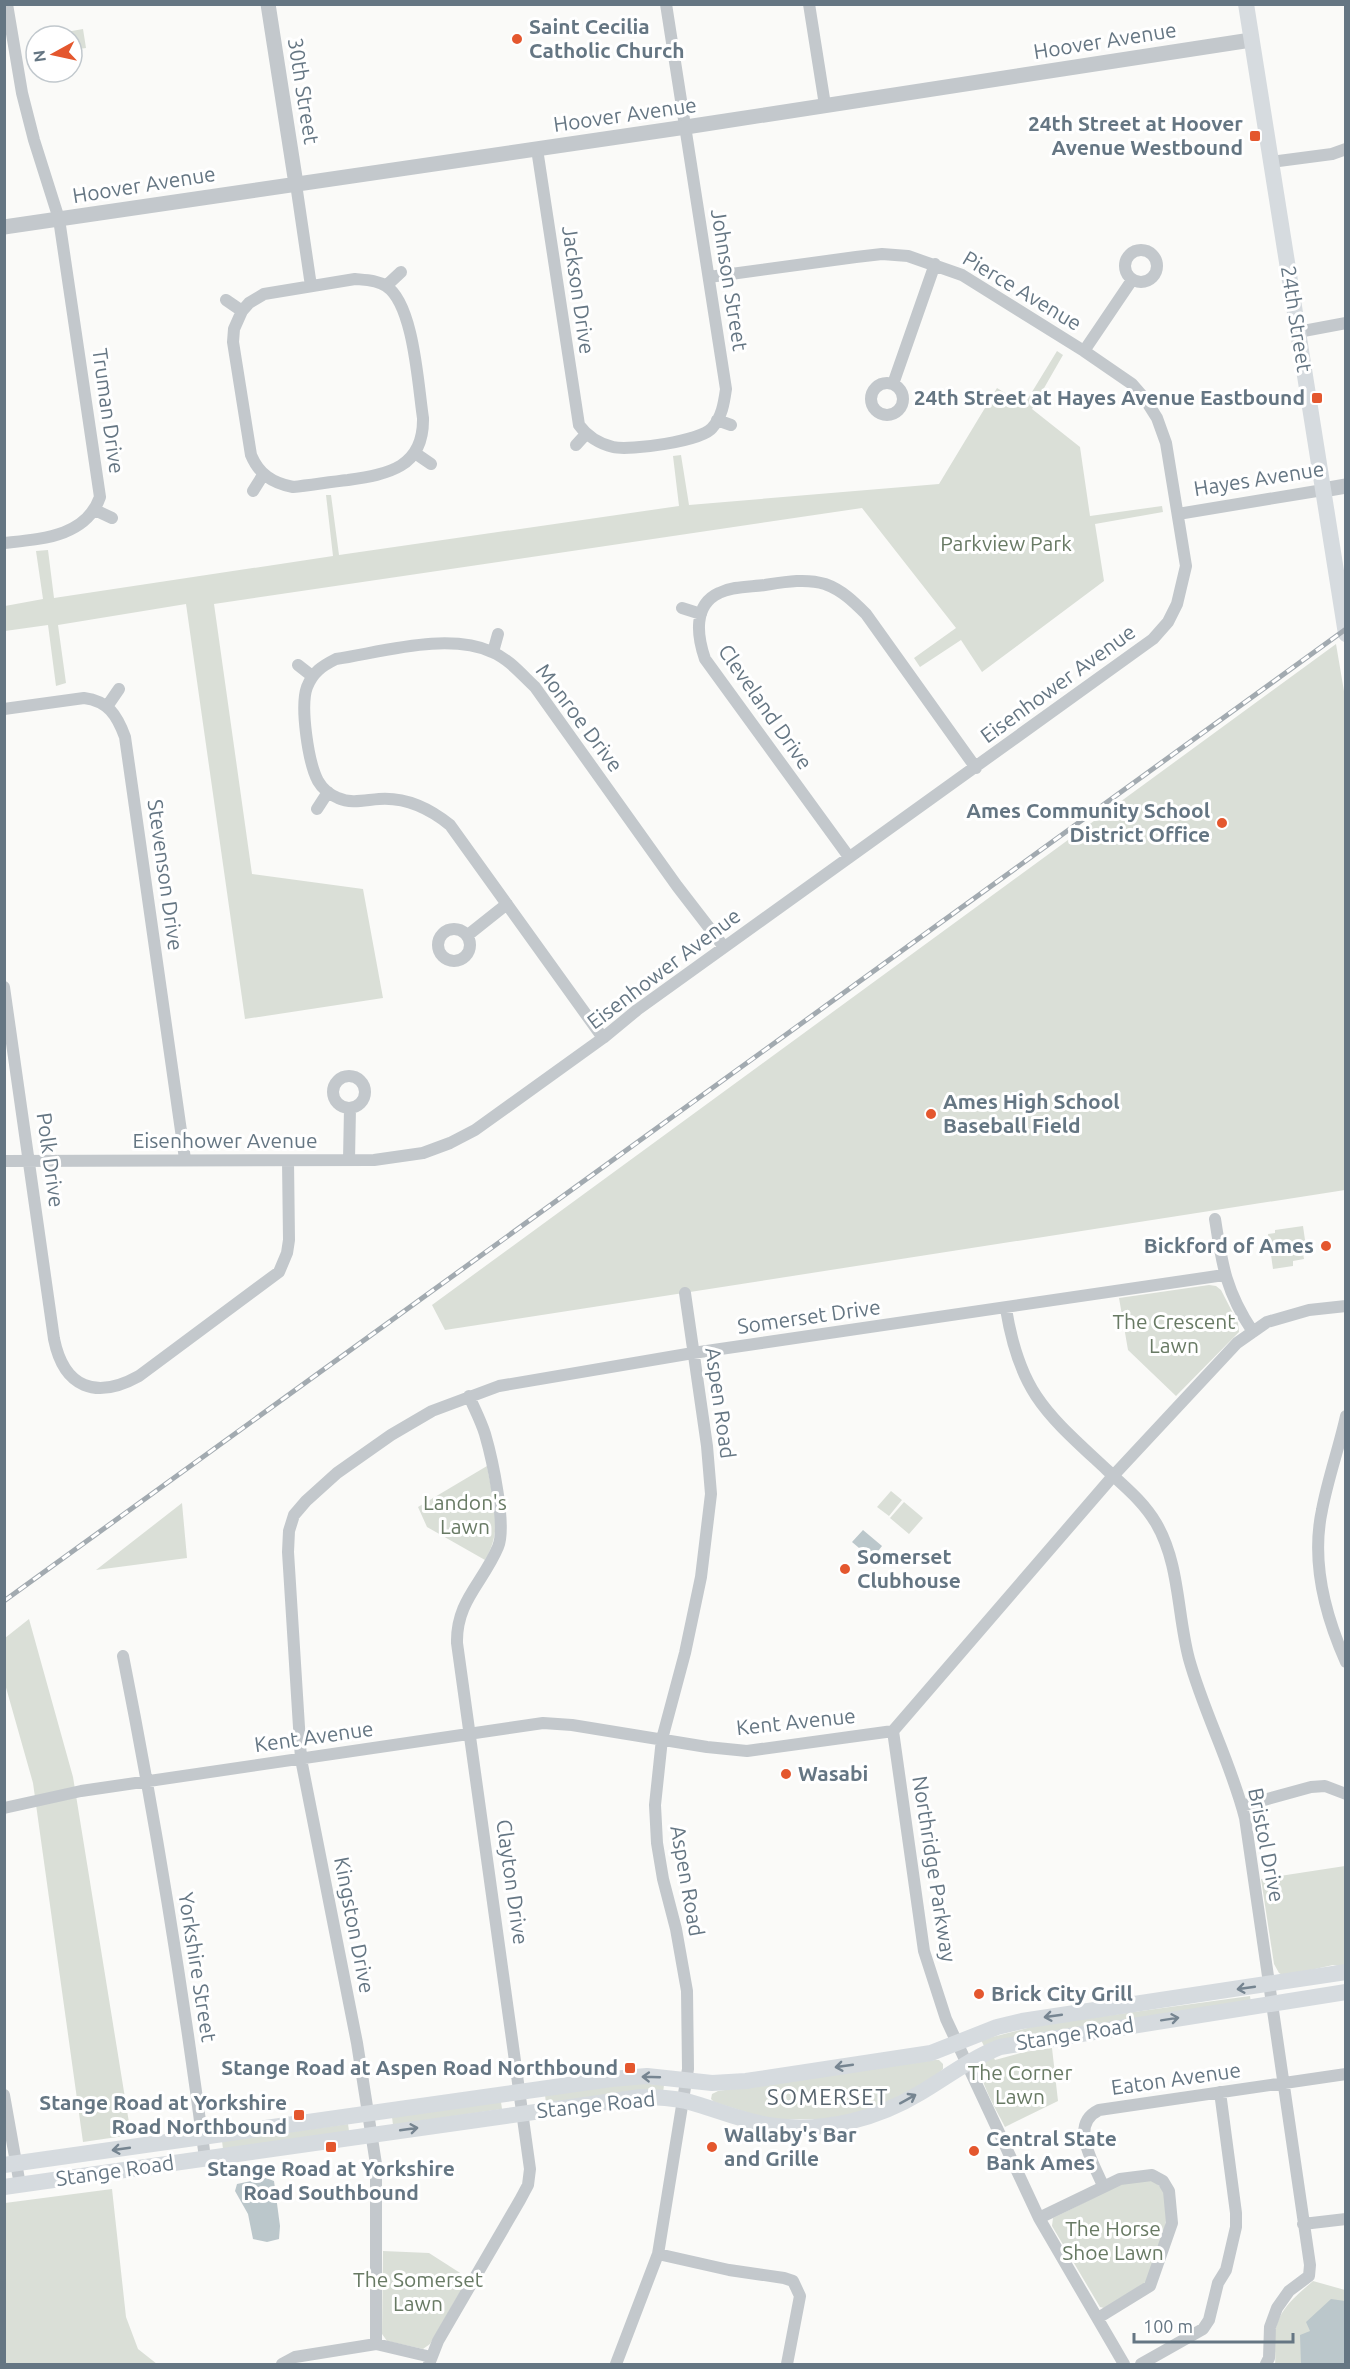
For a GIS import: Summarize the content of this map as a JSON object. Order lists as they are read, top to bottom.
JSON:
{
  "streets": {
    "main road": ["24th Street", "Stange Road"],
    "street": [
      "Hoover Avenue",
      "30th Street",
      "Johnson Street",
      "Jackson Drive",
      "Pierce Avenue",
      "Truman Drive",
      "Hayes Avenue",
      "Eisenhower Avenue",
      "Cleveland Drive",
      "Monroe Drive",
      "Stevenson Drive",
      "Polk Drive",
      "Somerset Drive",
      "Aspen Road",
      "Kent Avenue",
      "Bristol Drive",
      "Northridge Parkway",
      "Clayton Drive",
      "Kingston Drive",
      "Yorkshire Street",
      "Eaton Avenue"
    ]
  },
  "crossings": [
    ["Hoover Avenue", "30th Street"],
    ["Hoover Avenue", "Johnson Street"],
    ["Hoover Avenue", "Jackson Drive"],
    ["Hoover Avenue", "24th Street"],
    ["Hoover Avenue", "Truman Drive"],
    ["Johnson Street", "Pierce Avenue"],
    ["Pierce Avenue", "Hayes Avenue"],
    ["Pierce Avenue", "Eisenhower Avenue"],
    ["24th Street", "Hayes Avenue"],
    ["Hayes Avenue", "Eisenhower Avenue"],
    ["Eisenhower Avenue", "Cleveland Drive"],
    ["Eisenhower Avenue", "Monroe Drive"],
    ["Eisenhower Avenue", "Stevenson Drive"],
    ["Eisenhower Avenue", "Polk Drive"],
    ["Somerset Drive", "Aspen Road"],
    ["Somerset Drive", "Bristol Drive"],
    ["Somerset Drive", "Clayton Drive"],
    ["Somerset Drive", "Kingston Drive"],
    ["Aspen Road", "Kent Avenue"],
    ["Aspen Road", "Stange Road"],
    ["Kent Avenue", "Northridge Parkway"],
    ["Kent Avenue", "Clayton Drive"],
    ["Kent Avenue", "Kingston Drive"],
    ["Kent Avenue", "Yorkshire Street"],
    ["Bristol Drive", "Stange Road"],
    ["Bristol Drive", "Eaton Avenue"],
    ["Northridge Parkway", "Stange Road"],
    ["Clayton Drive", "Stange Road"],
    ["Kingston Drive", "Stange Road"],
    ["Yorkshire Street", "Stange Road"]
  ],
  "districts": ["SOMERSET"],
  "parks": [
    "Parkview Park",
    "The Crescent Lawn",
    "Landon's Lawn",
    "The Corner Lawn",
    "The Horse Shoe Lawn",
    "The Somerset Lawn"
  ],
  "places": {
    "other": [
      "Saint Cecilia Catholic Church",
      "Ames Community School District Office",
      "Ames High School Baseball Field",
      "Bickford of Ames",
      "Somerset Clubhouse",
      "Wasabi",
      "Brick City Grill",
      "Wallaby's Bar and Grille",
      "Central State Bank Ames"
    ],
    "transit": [
      "24th Street at Hoover Avenue Westbound",
      "24th Street at Hayes Avenue Eastbound",
      "Stange Road at Aspen Road Northbound",
      "Stange Road at Yorkshire Road Northbound",
      "Stange Road at Yorkshire Road Southbound"
    ]
  },
  "scale_bar": "100 m",
  "north": "left"
}
